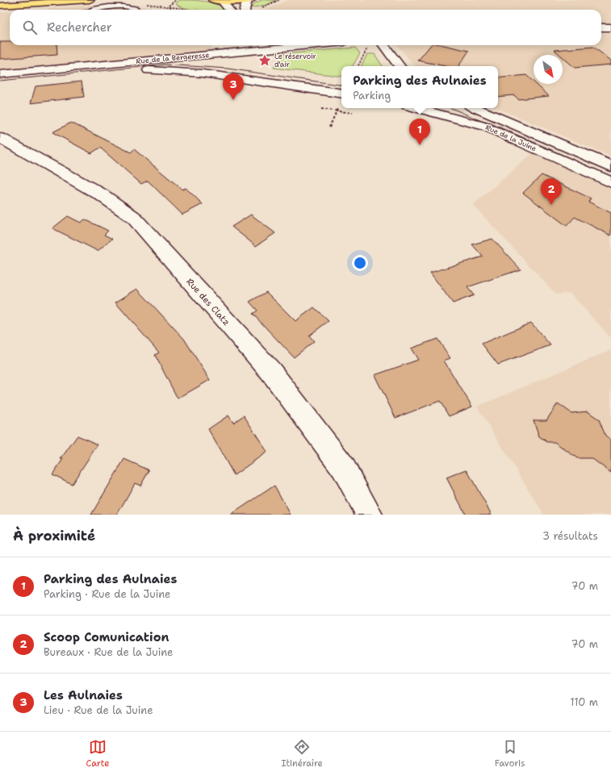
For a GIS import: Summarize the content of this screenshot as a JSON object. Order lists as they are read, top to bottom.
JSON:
{
  "streets": {
    "street": ["Rue de la Bergeresse", "Rue de la Juine", "Rue des Clatz"]
  },
  "places": {
    "place": ["Le réservoir d'air"]
  },
  "north": "bottom right",
  "page": {
    "search": "Rechercher",
    "popup": ["Parking des Aulnaies", "Parking"],
    "pins": ["3", "1", "2"],
    "heading": ["À proximité", "3 résultats"],
    "list": [
      {
        "mark": "1",
        "name": "Parking des Aulnaies",
        "note": "Parking · Rue de la Juine",
        "value": "70 m"
      },
      {
        "mark": "2",
        "name": "Scoop Comunication",
        "note": "Bureaux · Rue de la Juine",
        "value": "70 m"
      },
      {
        "mark": "3",
        "name": "Les Aulnaies",
        "note": "Lieu · Rue de la Juine",
        "value": "110 m"
      }
    ],
    "nav": ["Carte", "Itinéraire", "Favoris"]
  }
}
